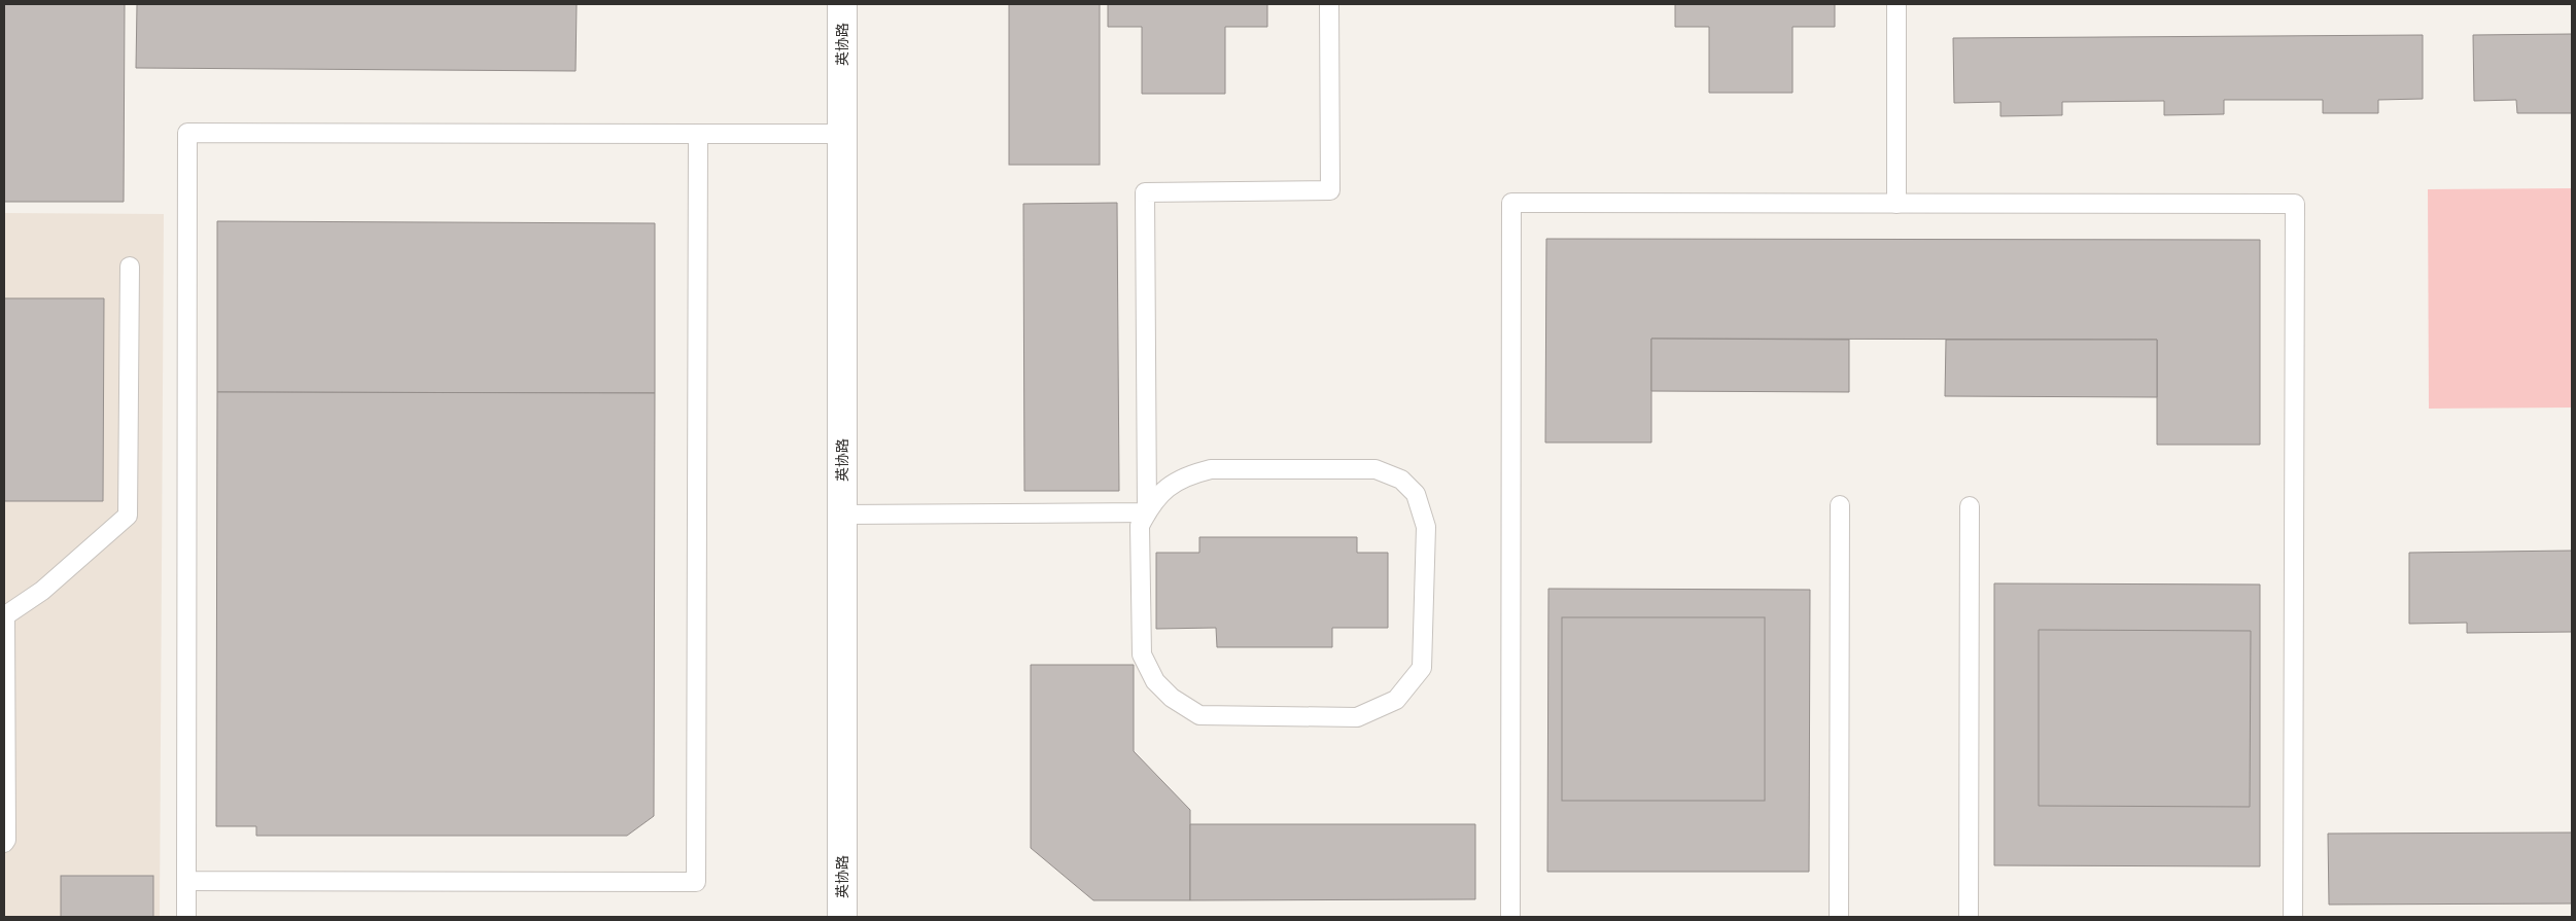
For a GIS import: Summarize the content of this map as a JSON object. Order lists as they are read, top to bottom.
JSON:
{
  "streets": {
    "street": ["英协路"]
  }
}
